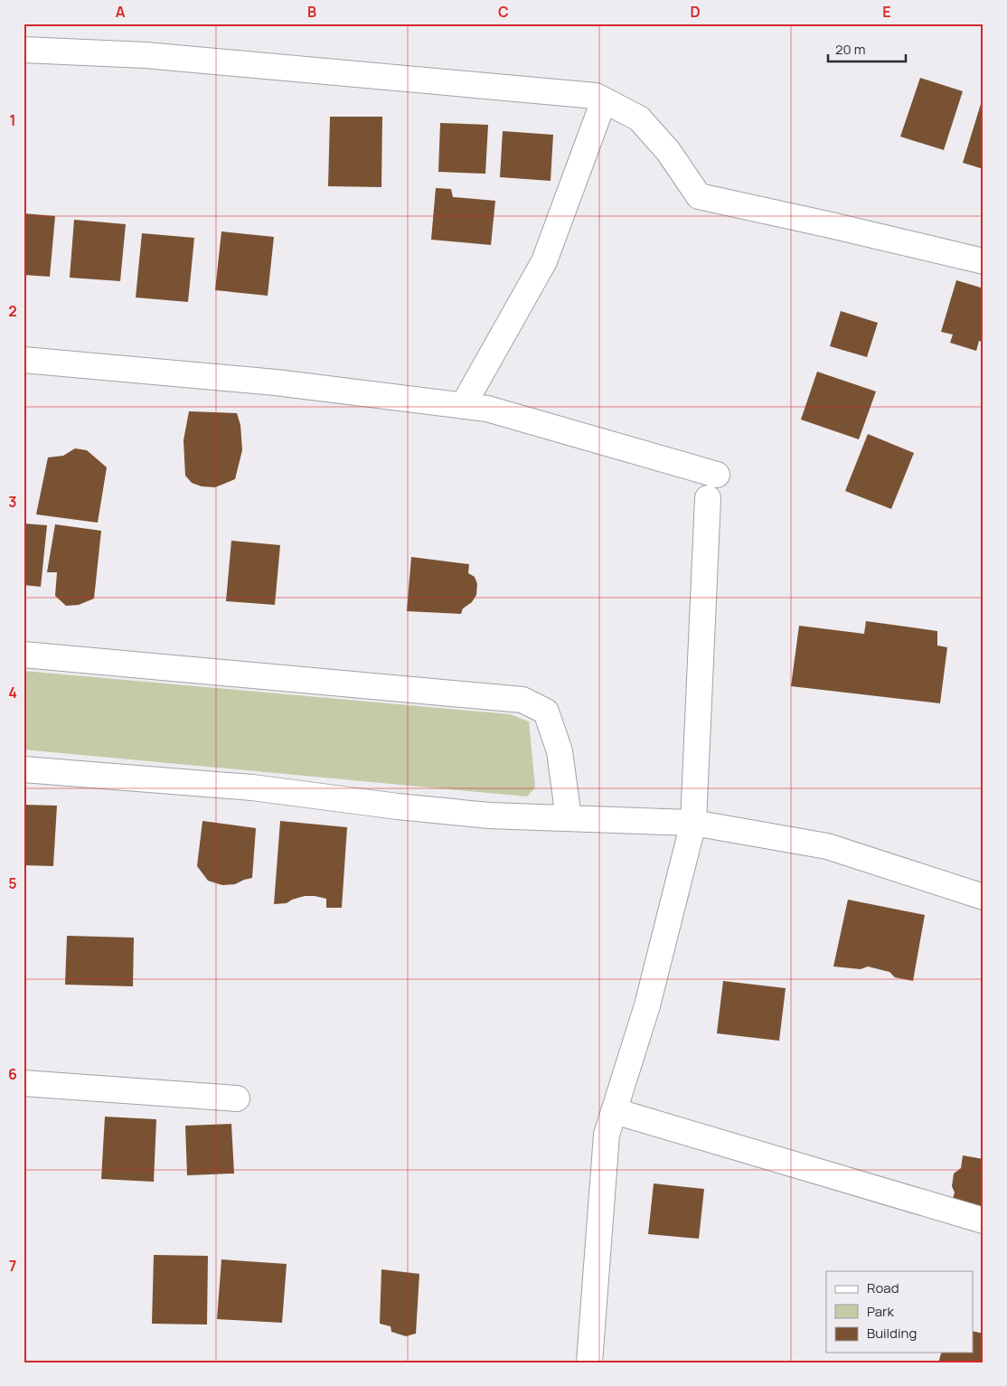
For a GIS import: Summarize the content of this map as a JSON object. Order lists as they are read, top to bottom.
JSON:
{
  "legend": ["Road", "Park", "Building"],
  "scale_bar": "20 m",
  "grid": {
    "columns": [
      "A",
      "B",
      "C",
      "D",
      "E"
    ],
    "rows": [
      "1",
      "2",
      "3",
      "4",
      "5",
      "6",
      "7"
    ]
  }
}
